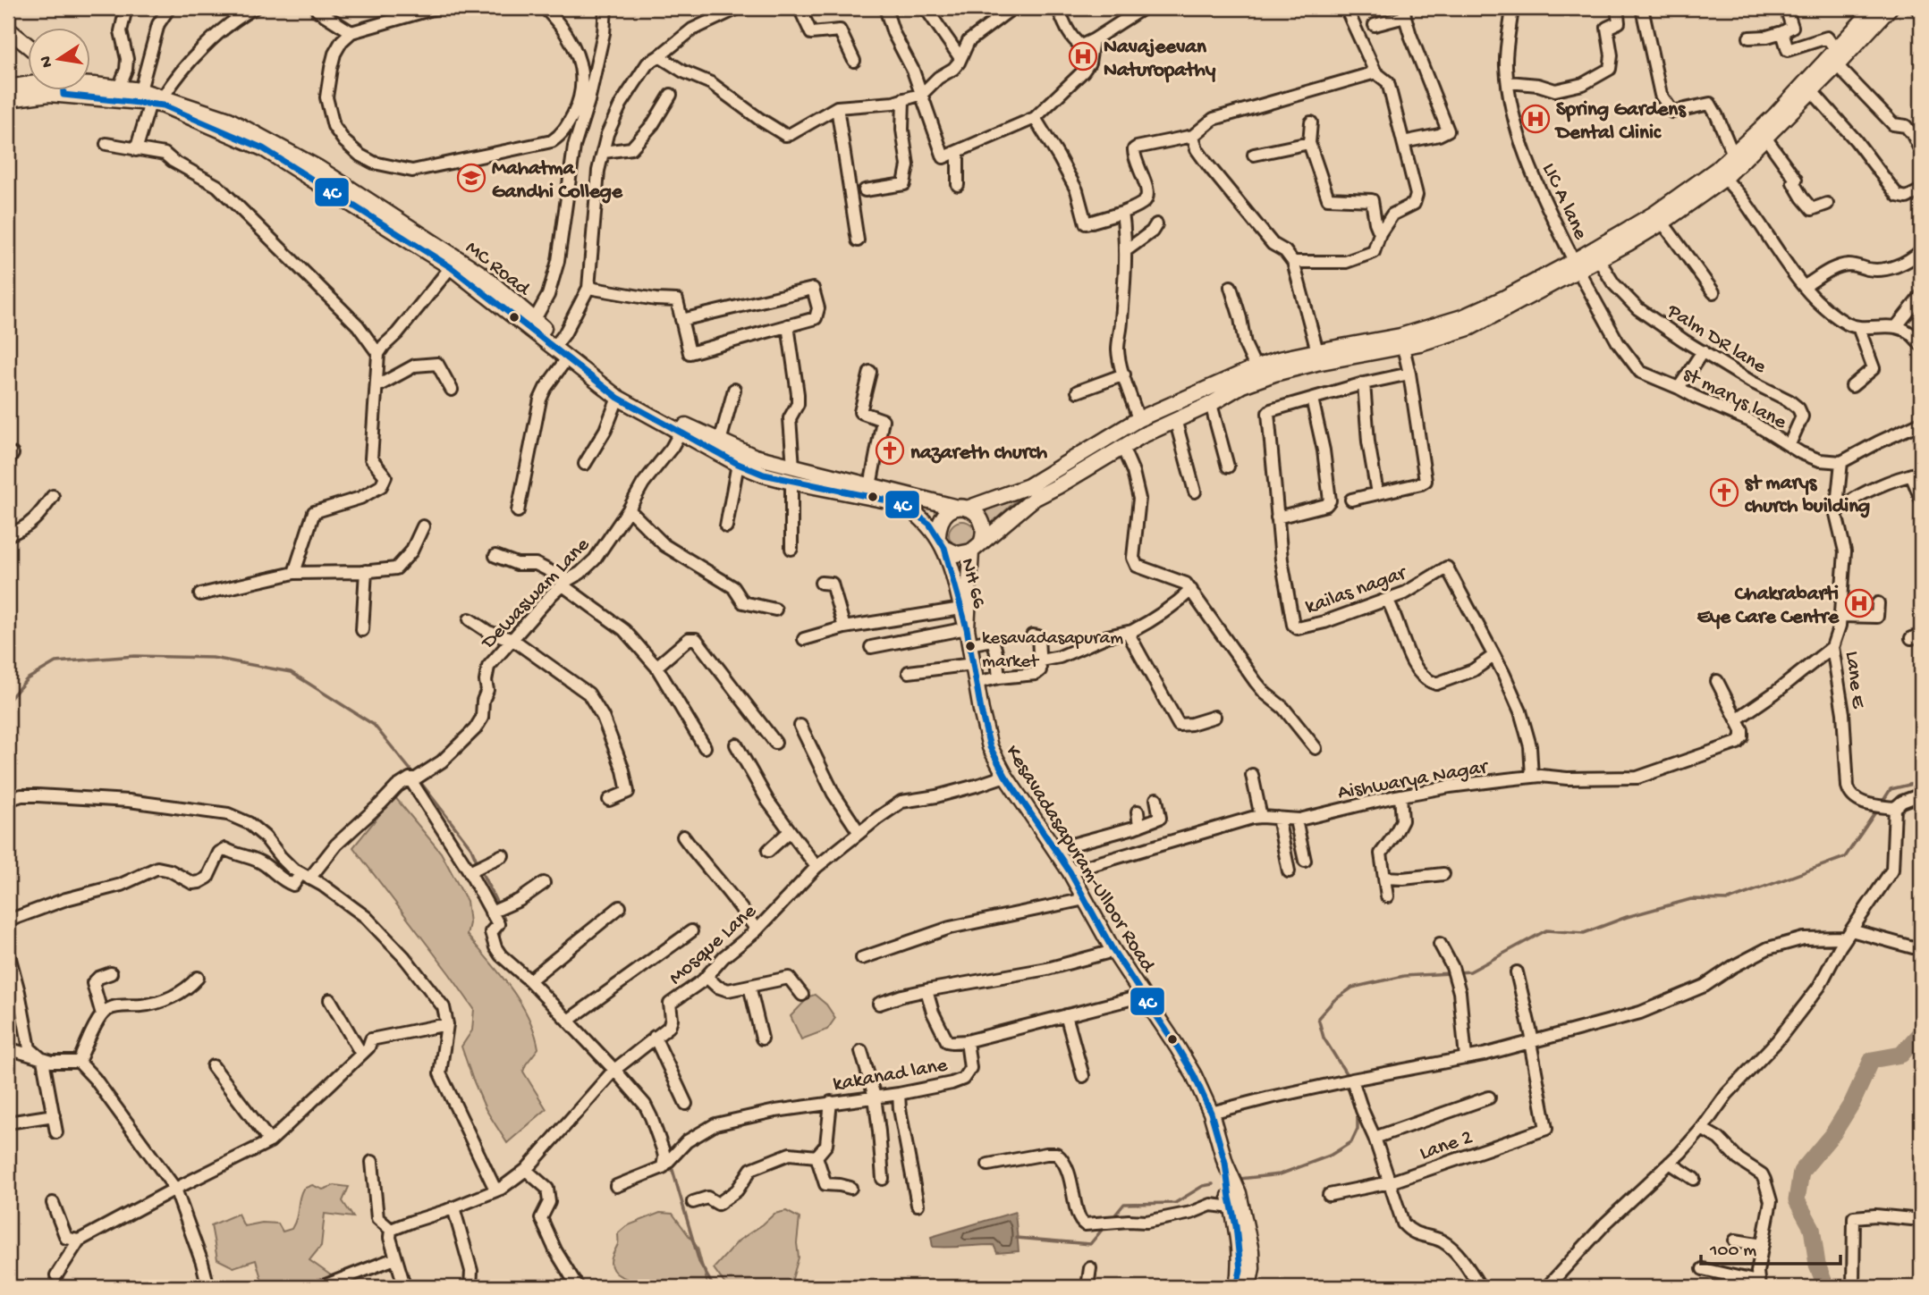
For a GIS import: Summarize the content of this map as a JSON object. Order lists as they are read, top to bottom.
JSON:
{
  "streets": {
    "main road": ["MC Road", "NH 66", "Kesavadasapuram-Ulloor Road"],
    "street": [
      "LIC A lane",
      "Palm DR lane",
      "st marys lane",
      "kailas nagar",
      "Dewaswam Lane",
      "Lane E",
      "Aishwarya Nagar",
      "Mosque Lane",
      "kakanad lane",
      "Lane 2"
    ]
  },
  "crossings": [
    ["LIC A lane", "st marys lane"],
    ["MC Road", "NH 66"],
    ["MC Road", "Dewaswam Lane"],
    ["Palm DR lane", "st marys lane"],
    ["st marys lane", "Lane E"],
    ["NH 66", "Kesavadasapuram-Ulloor Road"],
    ["kailas nagar", "Aishwarya Nagar"],
    ["Aishwarya Nagar", "Kesavadasapuram-Ulloor Road"],
    ["Kesavadasapuram-Ulloor Road", "Mosque Lane"],
    ["Kesavadasapuram-Ulloor Road", "kakanad lane"]
  ],
  "places": {
    "hospital": ["Navajeevan Naturopathy", "Spring Gardens Dental Clinic", "Chakrabarti Eye Care Centre"],
    "school or university": ["Mahatma Gandhi College"],
    "church": ["nazareth church", "st marys church building"],
    "other": ["kesavadasapuram market"]
  },
  "lines": ["transit line 4C"],
  "scale_bar": "100 m",
  "north": "left"
}
